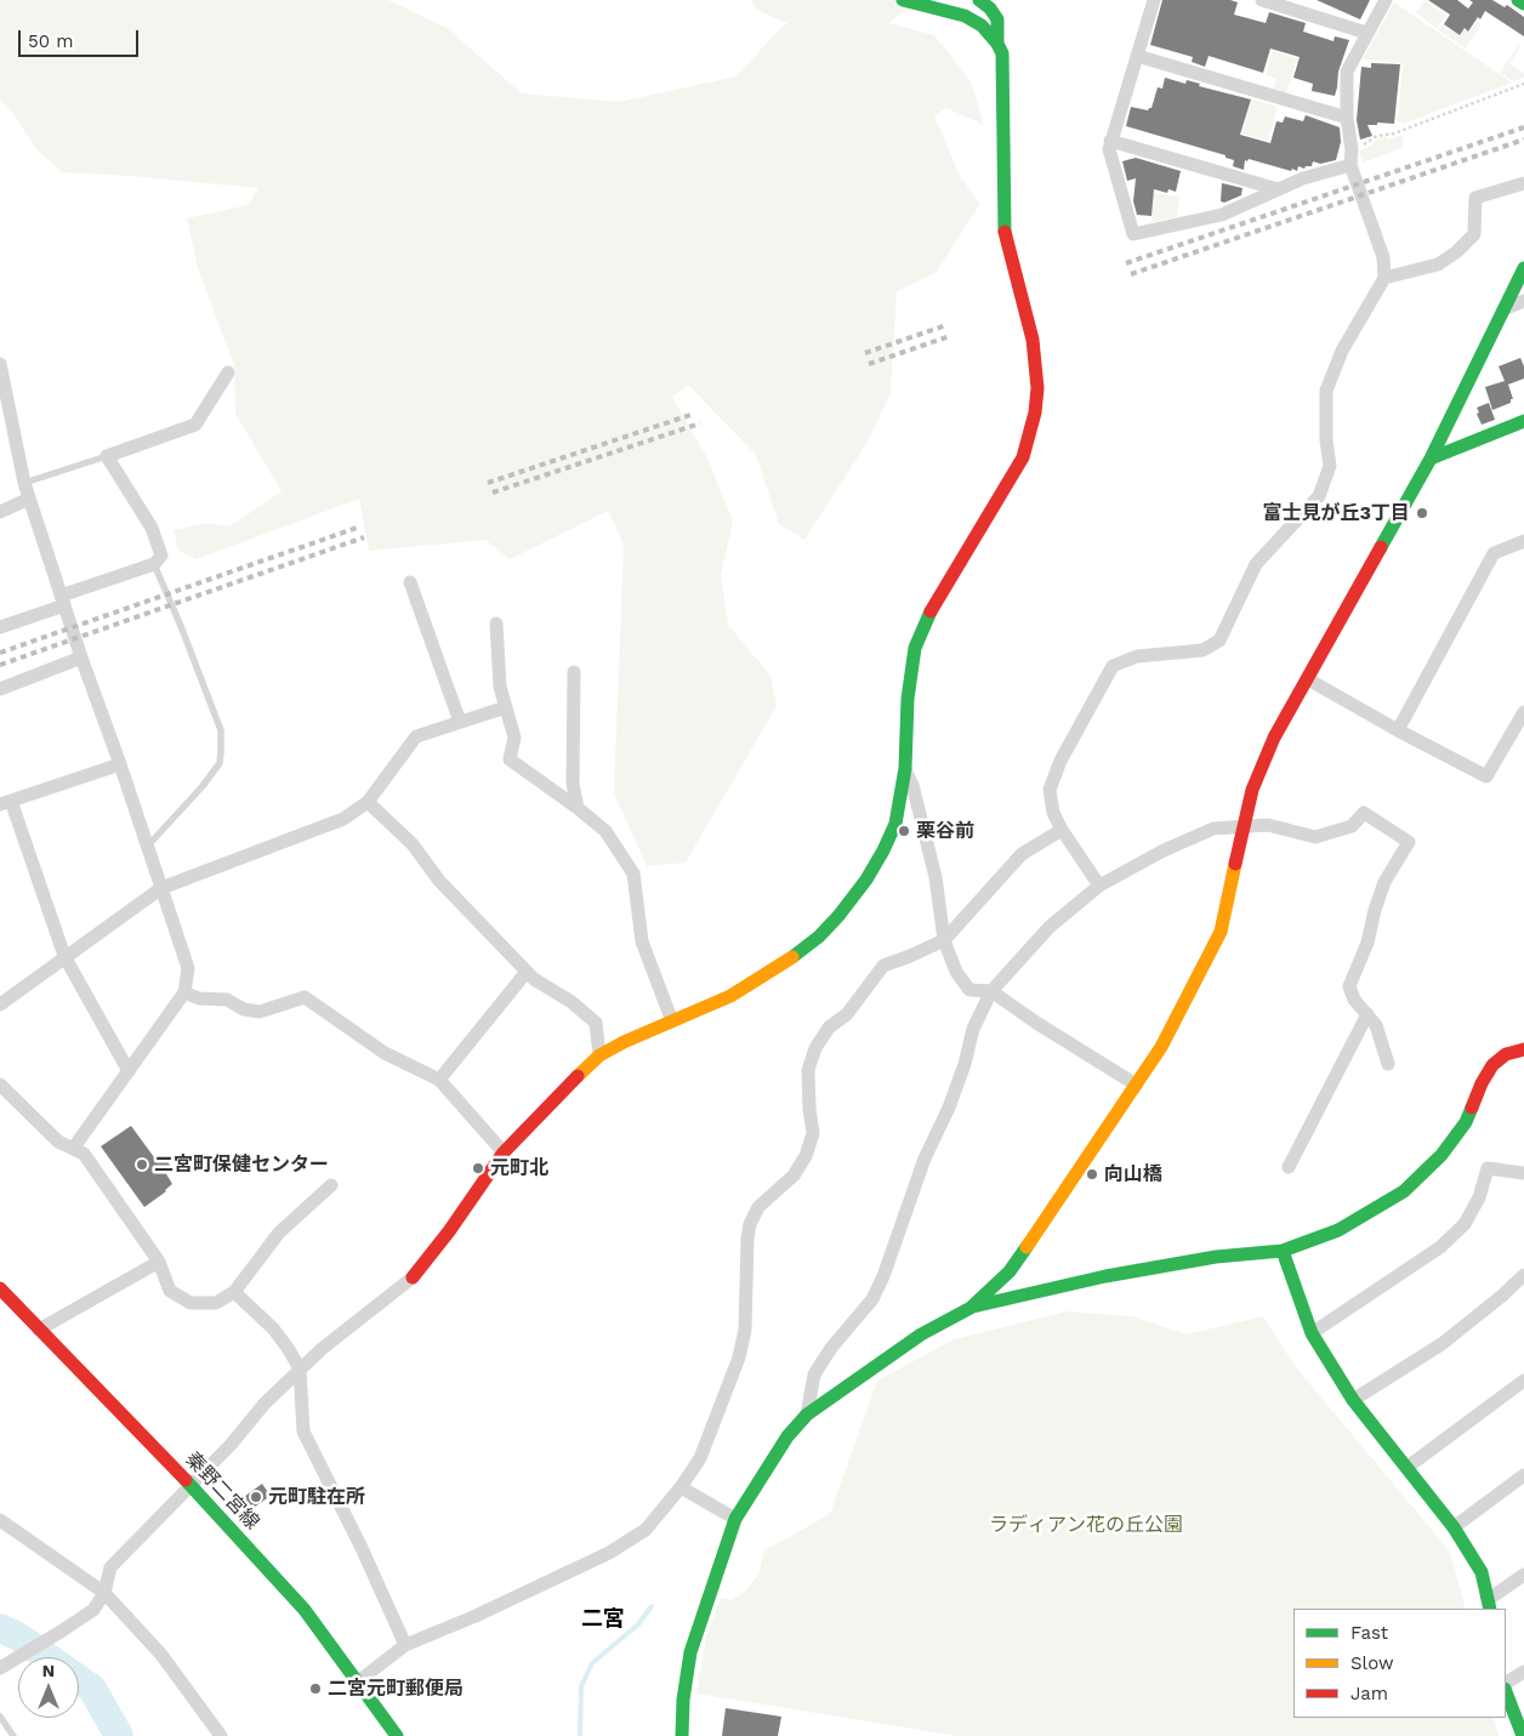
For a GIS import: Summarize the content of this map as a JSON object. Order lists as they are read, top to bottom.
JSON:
{
  "streets": {
    "street": ["秦野二宮線"]
  },
  "districts": ["二宮"],
  "parks": ["ラディアン花の丘公園"],
  "places": [
    "富士見が丘3丁目",
    "栗谷前",
    "二宮町保健センター",
    "元町北",
    "向山橋",
    "元町駐在所",
    "二宮元町郵便局"
  ],
  "legend": ["Fast", "Slow", "Jam"],
  "scale_bar": "50 m",
  "north": "top"
}
